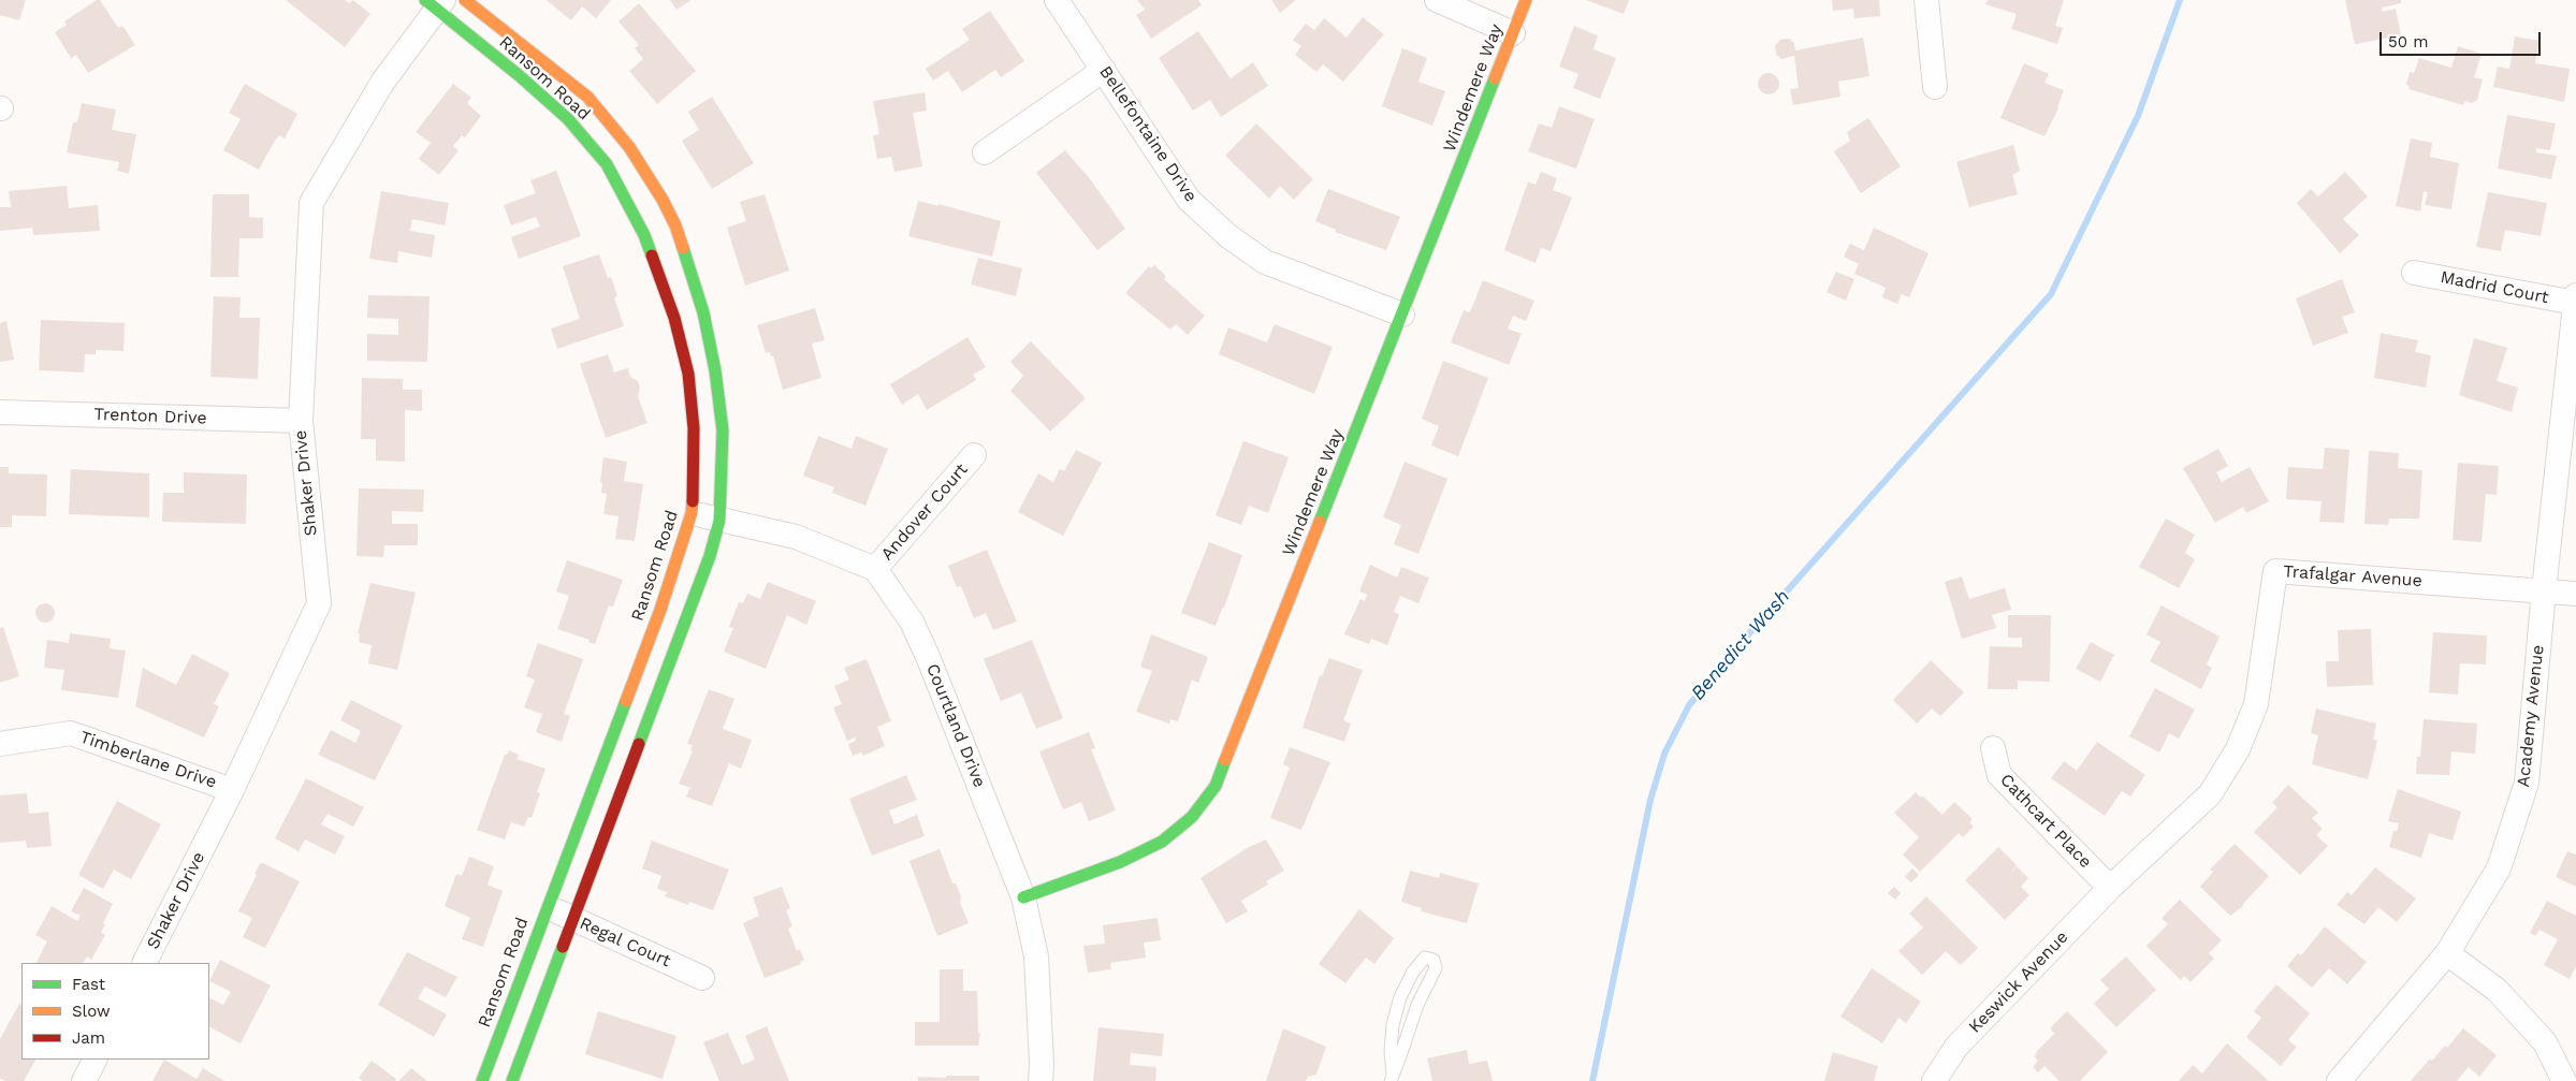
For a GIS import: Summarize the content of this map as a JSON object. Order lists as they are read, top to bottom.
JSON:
{
  "streets": {
    "street": [
      "Ransom Road",
      "Windemere Way",
      "Bellefontaine Drive",
      "Madrid Court",
      "Trenton Drive",
      "Shaker Drive",
      "Andover Court",
      "Trafalgar Avenue",
      "Academy Avenue",
      "Courtland Drive",
      "Timberlane Drive",
      "Cathcart Place",
      "Regal Court",
      "Keswick Avenue"
    ]
  },
  "crossings": [
    ["Ransom Road", "Shaker Drive"],
    ["Ransom Road", "Regal Court"],
    ["Windemere Way", "Bellefontaine Drive"],
    ["Windemere Way", "Courtland Drive"],
    ["Madrid Court", "Academy Avenue"],
    ["Trenton Drive", "Shaker Drive"],
    ["Shaker Drive", "Timberlane Drive"],
    ["Andover Court", "Courtland Drive"],
    ["Trafalgar Avenue", "Academy Avenue"],
    ["Trafalgar Avenue", "Cathcart Place"],
    ["Trafalgar Avenue", "Keswick Avenue"],
    ["Cathcart Place", "Keswick Avenue"]
  ],
  "water": ["Benedict Wash"],
  "legend": ["Fast", "Slow", "Jam"],
  "scale_bar": "50 m"
}
